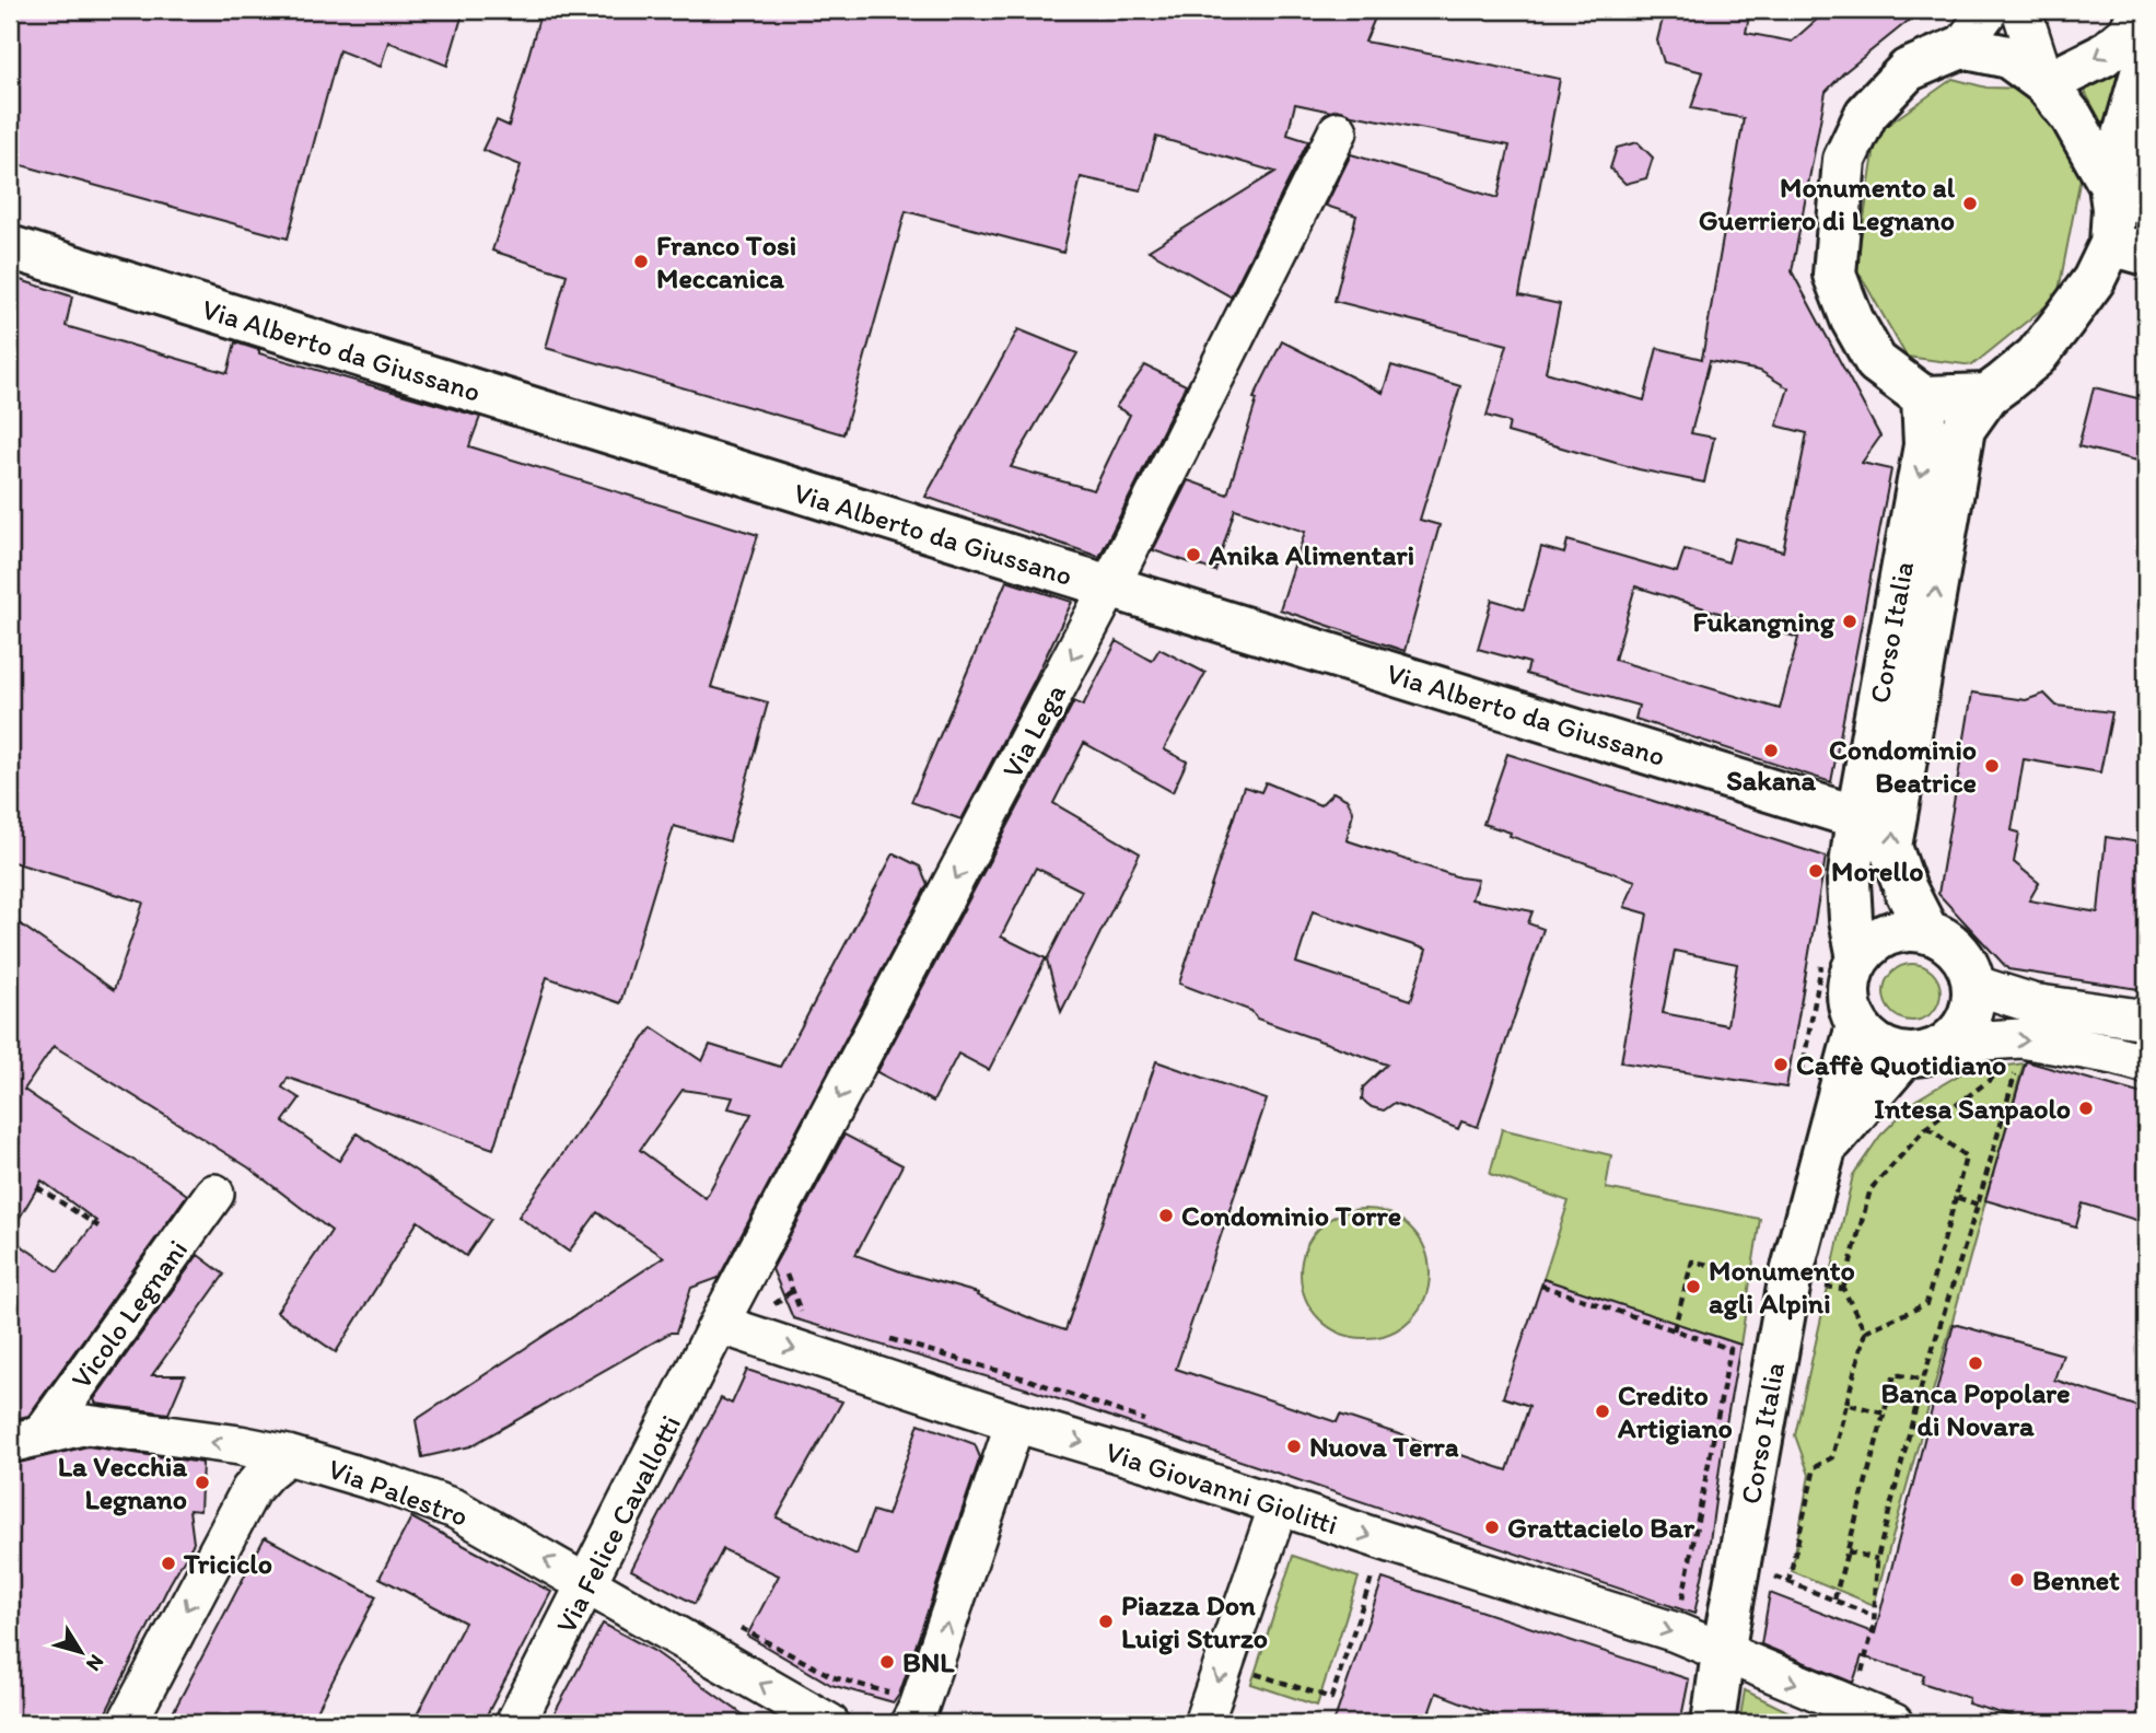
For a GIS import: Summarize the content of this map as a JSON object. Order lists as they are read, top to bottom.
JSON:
{
  "streets": {
    "street": [
      "Via Alberto da Giussano",
      "Corso Italia",
      "Via Lega",
      "Vicolo Legnani",
      "Via Giovanni Giolitti",
      "Via Palestro",
      "Via Felice Cavallotti"
    ]
  },
  "crossings": [
    ["Via Alberto da Giussano", "Corso Italia"],
    ["Via Alberto da Giussano", "Via Lega"],
    ["Corso Italia", "Via Giovanni Giolitti"],
    ["Via Lega", "Via Giovanni Giolitti"],
    ["Via Lega", "Via Felice Cavallotti"],
    ["Vicolo Legnani", "Via Palestro"],
    ["Via Giovanni Giolitti", "Via Felice Cavallotti"],
    ["Via Palestro", "Via Felice Cavallotti"]
  ],
  "one_way": ["Via Lega", "Via Giovanni Giolitti", "Via Palestro"],
  "places": [
    "Monumento al Guerriero di Legnano",
    "Franco Tosi Meccanica",
    "Anika Alimentari",
    "Fukangning",
    "Sakana",
    "Condominio Beatrice",
    "Morello",
    "Caffè Quotidiano",
    "Intesa Sanpaolo",
    "Condominio Torre",
    "Monumento agli Alpini",
    "Banca Popolare di Novara",
    "Credito Artigiano",
    "Nuova Terra",
    "La Vecchia Legnano",
    "Grattacielo Bar",
    "Triciclo",
    "Bennet",
    "Piazza Don Luigi Sturzo",
    "BNL"
  ],
  "north": "bottom right"
}
